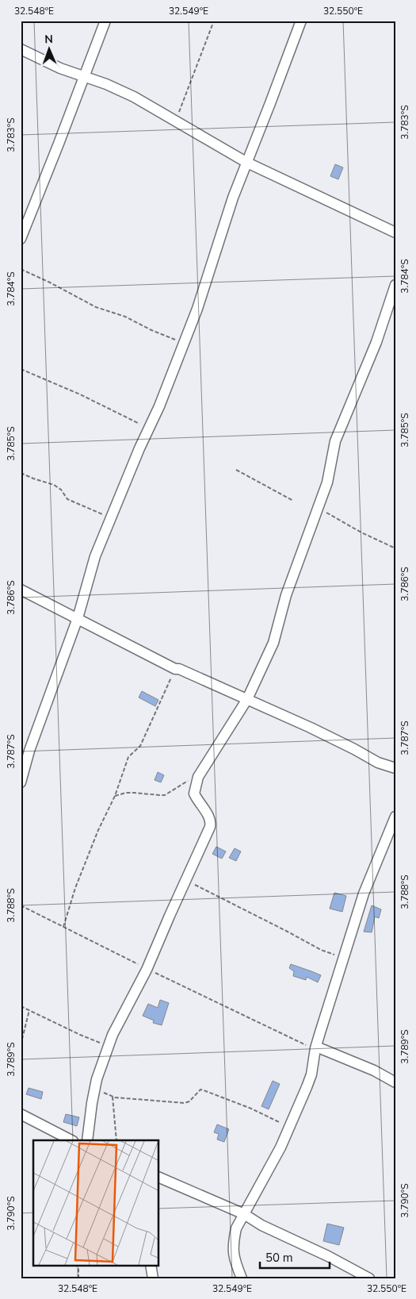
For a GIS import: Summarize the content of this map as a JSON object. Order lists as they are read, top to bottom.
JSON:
{
  "scale_bar": "50 m",
  "north": "top",
  "coordinates": [
    "32.548°E",
    "32.549°E",
    "32.550°E",
    "3.783°S",
    "3.784°S",
    "3.785°S",
    "3.786°S",
    "3.787°S",
    "3.788°S",
    "3.789°S",
    "3.790°S"
  ]
}
